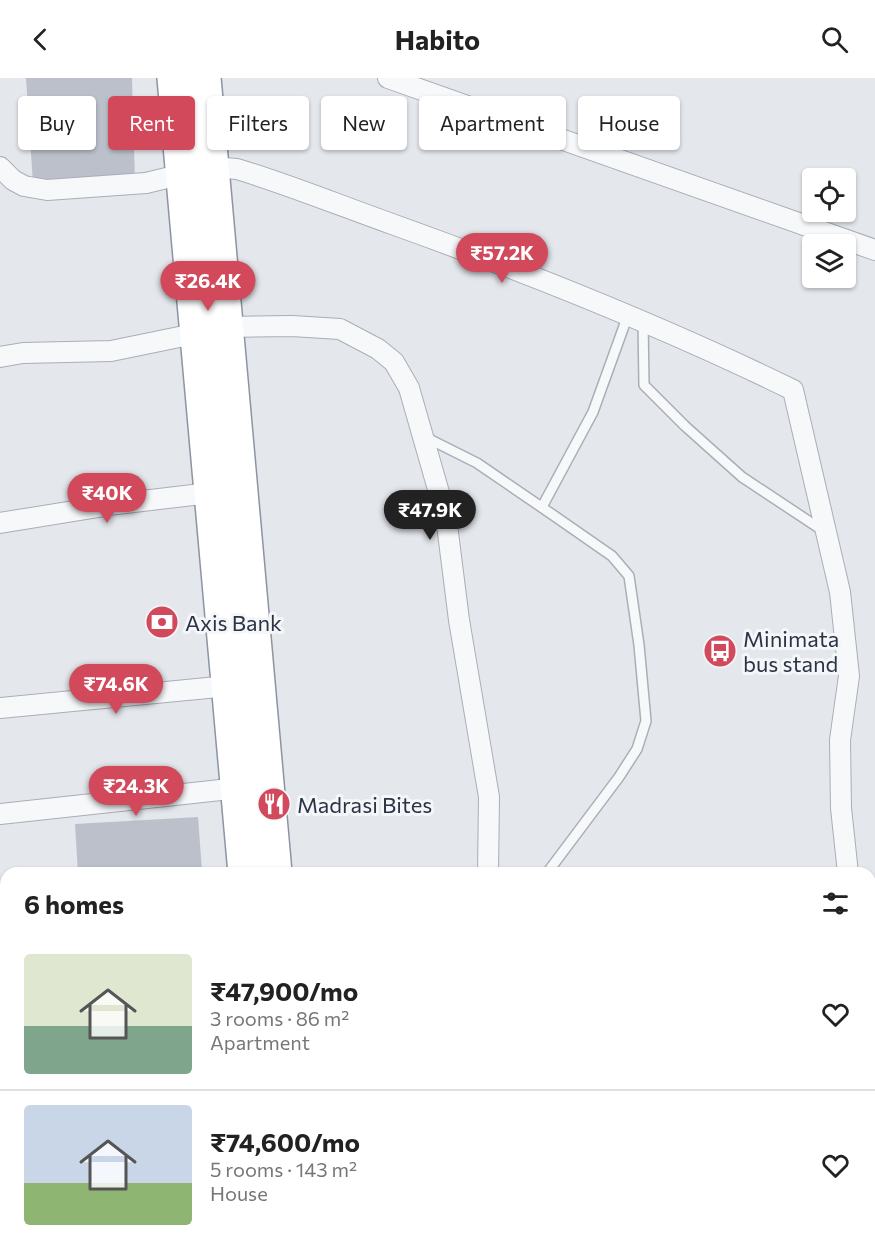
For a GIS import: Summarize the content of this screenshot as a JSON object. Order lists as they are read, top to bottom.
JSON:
{
  "places": {
    "bank": ["Axis Bank"],
    "bus stop": ["Minimata bus stand"],
    "restaurant": ["Madrasi Bites"]
  },
  "page": {
    "header": "Habito",
    "chip": [
      "Buy",
      "Rent",
      "Filters",
      "New",
      "Apartment",
      "House"
    ],
    "price": [
      "₹57.2K",
      "₹26.4K",
      "₹40K",
      "₹47.9K",
      "₹74.6K",
      "₹24.3K"
    ],
    "heading": "6 homes",
    "list": [
      {
        "name": "₹47,900/mo",
        "note": "3 rooms · 86 m² · Apartment"
      },
      {
        "name": "₹74,600/mo",
        "note": "5 rooms · 143 m² · House"
      }
    ]
  }
}
